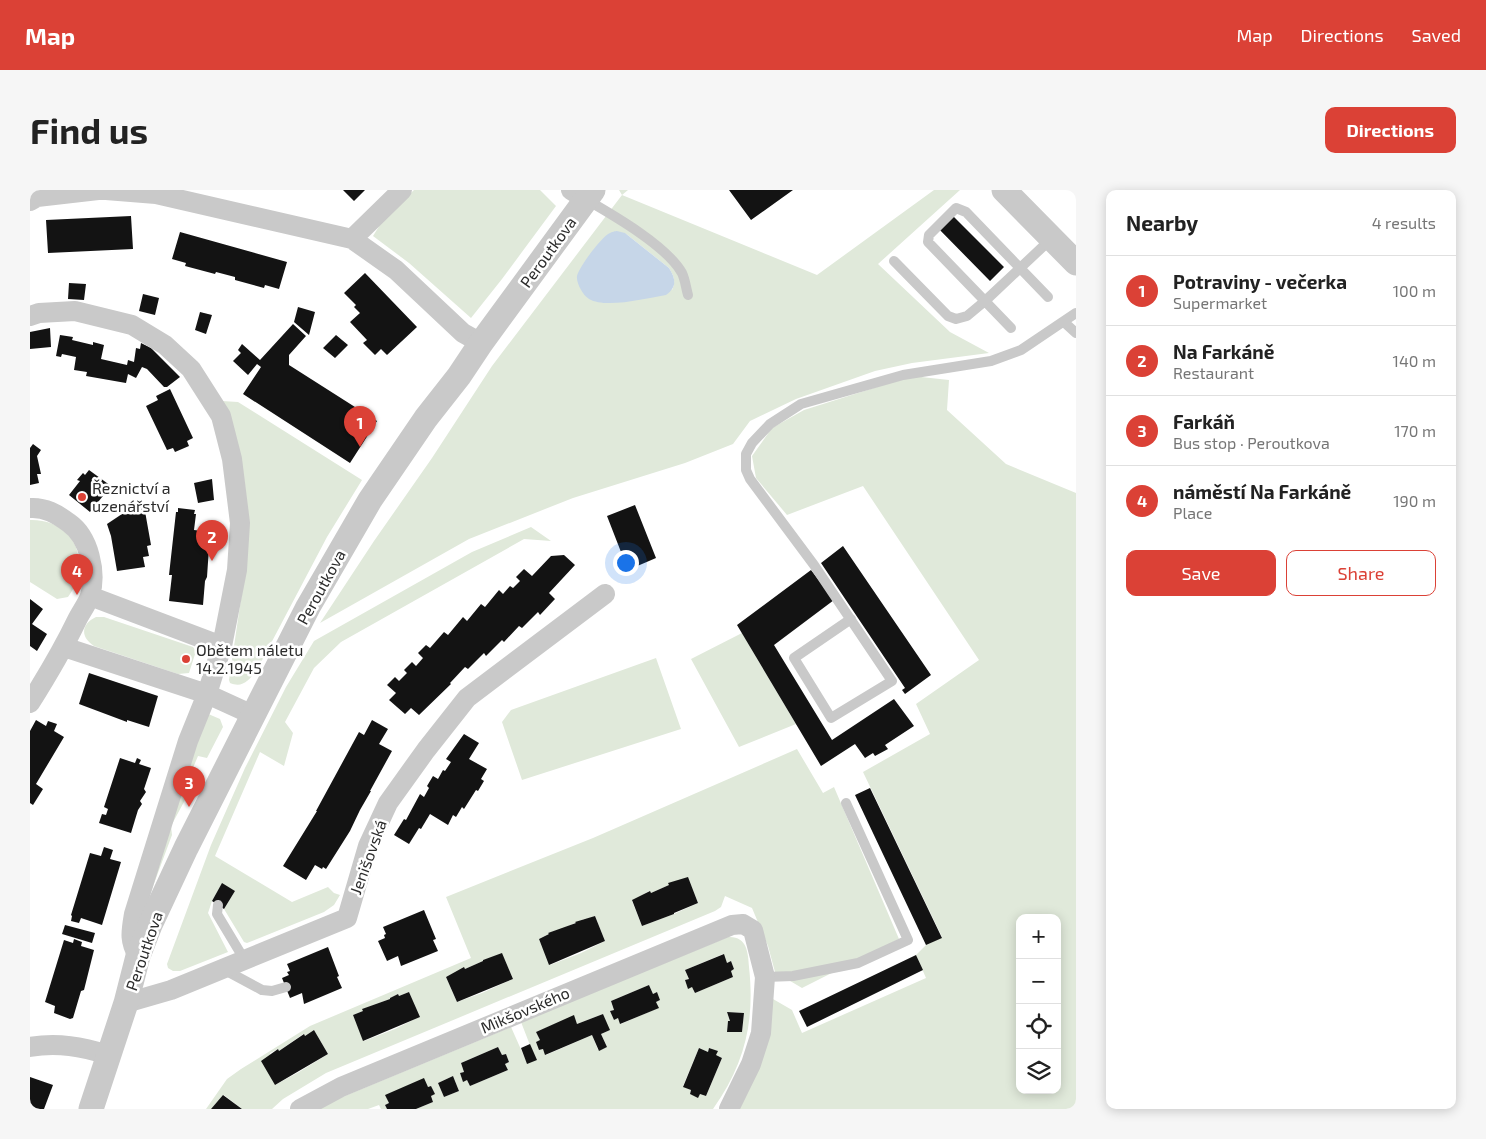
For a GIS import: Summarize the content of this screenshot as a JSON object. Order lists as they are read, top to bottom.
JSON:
{
  "streets": {
    "street": ["Peroutkova", "Jenišovská", "Mikšovského"]
  },
  "crossings": [
    ["Peroutkova", "Jenišovská"]
  ],
  "places": ["Řeznictví a uzenářství", "Obětem náletu 14.2.1945"],
  "page": {
    "header": "Map",
    "nav": ["Map", "Directions", "Saved"],
    "buttons": [
      "Directions",
      ["Save", "Share"]
    ],
    "title": "Find us",
    "heading": ["Nearby", "4 results"],
    "list": [
      {
        "mark": "1",
        "name": "Potraviny - večerka",
        "note": "Supermarket",
        "value": "100 m"
      },
      {
        "mark": "2",
        "name": "Na Farkáně",
        "note": "Restaurant",
        "value": "140 m"
      },
      {
        "mark": "3",
        "name": "Farkáň",
        "note": "Bus stop · Peroutkova",
        "value": "170 m"
      },
      {
        "mark": "4",
        "name": "náměstí Na Farkáně",
        "note": "Place",
        "value": "190 m"
      }
    ],
    "pins": [
      "1",
      "2",
      "4",
      "3"
    ],
    "map_buttons": ["+", "−"]
  }
}
